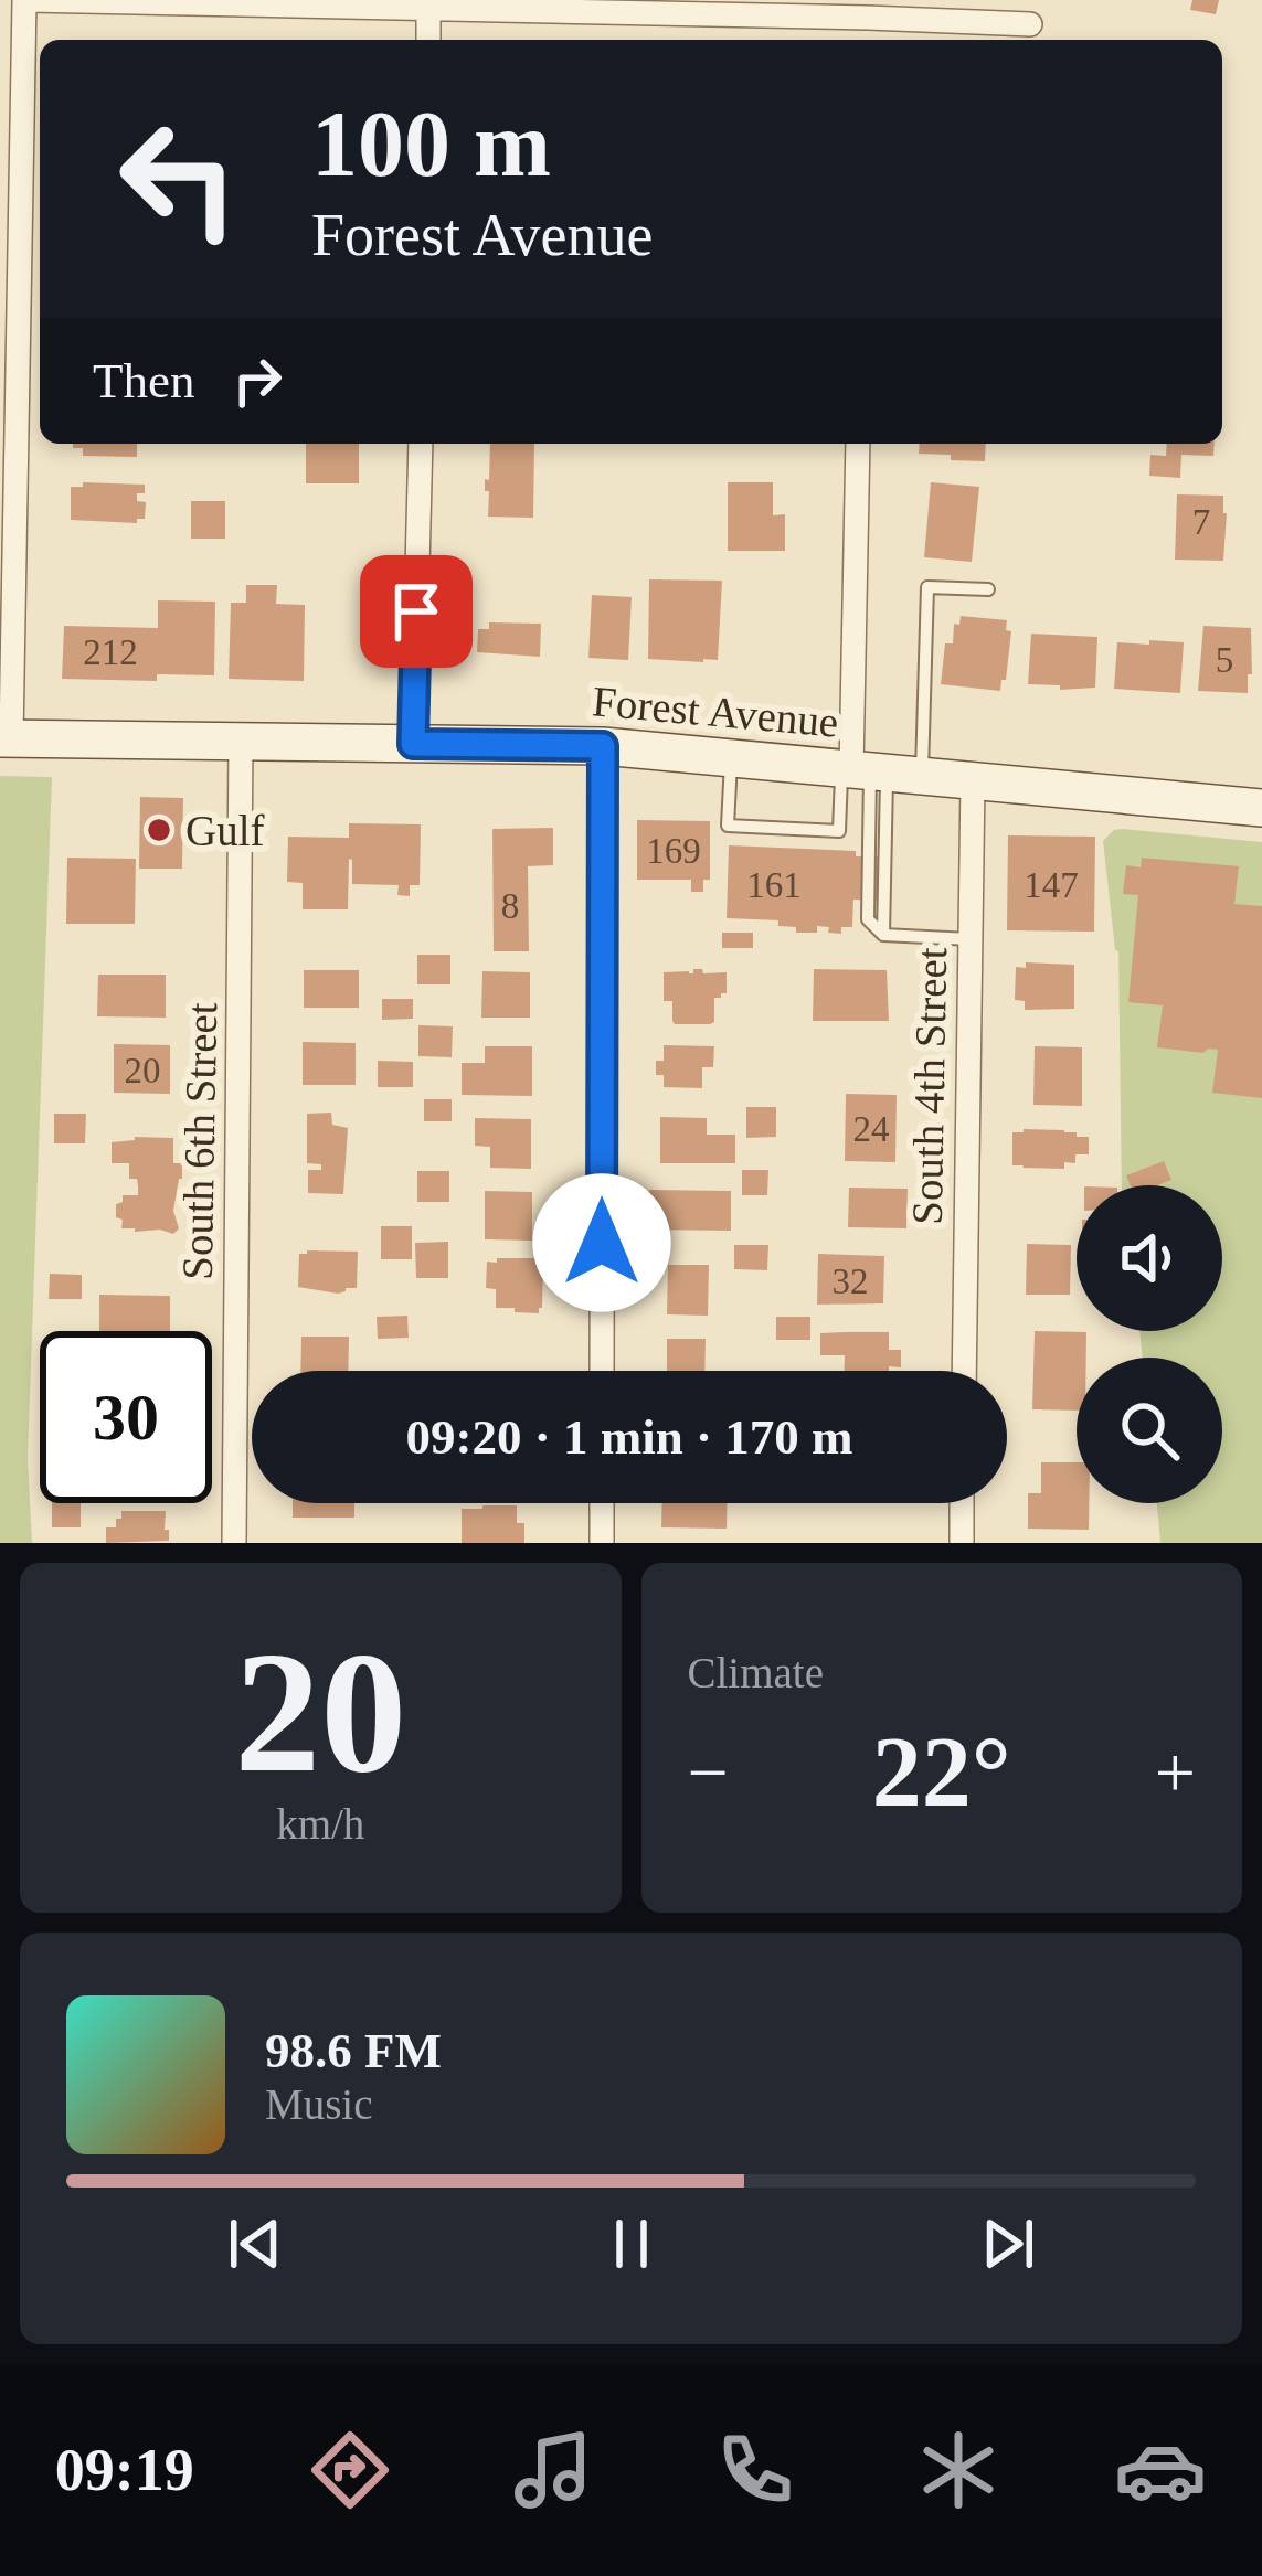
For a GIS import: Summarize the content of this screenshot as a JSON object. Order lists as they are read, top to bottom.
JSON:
{
  "streets": {
    "main road": ["Forest Avenue"],
    "street": ["South 4th Street", "South 6th Street"]
  },
  "crossings": [
    ["Forest Avenue", "South 4th Street"],
    ["Forest Avenue", "South 6th Street"]
  ],
  "places": ["Gulf"],
  "house_numbers": [
    "7",
    "212",
    "5",
    "169",
    "161",
    "147",
    "8",
    "20",
    "24",
    "32"
  ],
  "page": {
    "turn": ["100 m", "Forest Avenue"],
    "then": "Then",
    "limit": "30",
    "trip": "09:20 · 1 min · 170 m",
    "tile": [
      ["20", "km/h"],
      "Climate"
    ],
    "heat": ["−", "22°", "+"],
    "song": ["98.6 FM", "Music"],
    "tabs": "09:19"
  }
}
